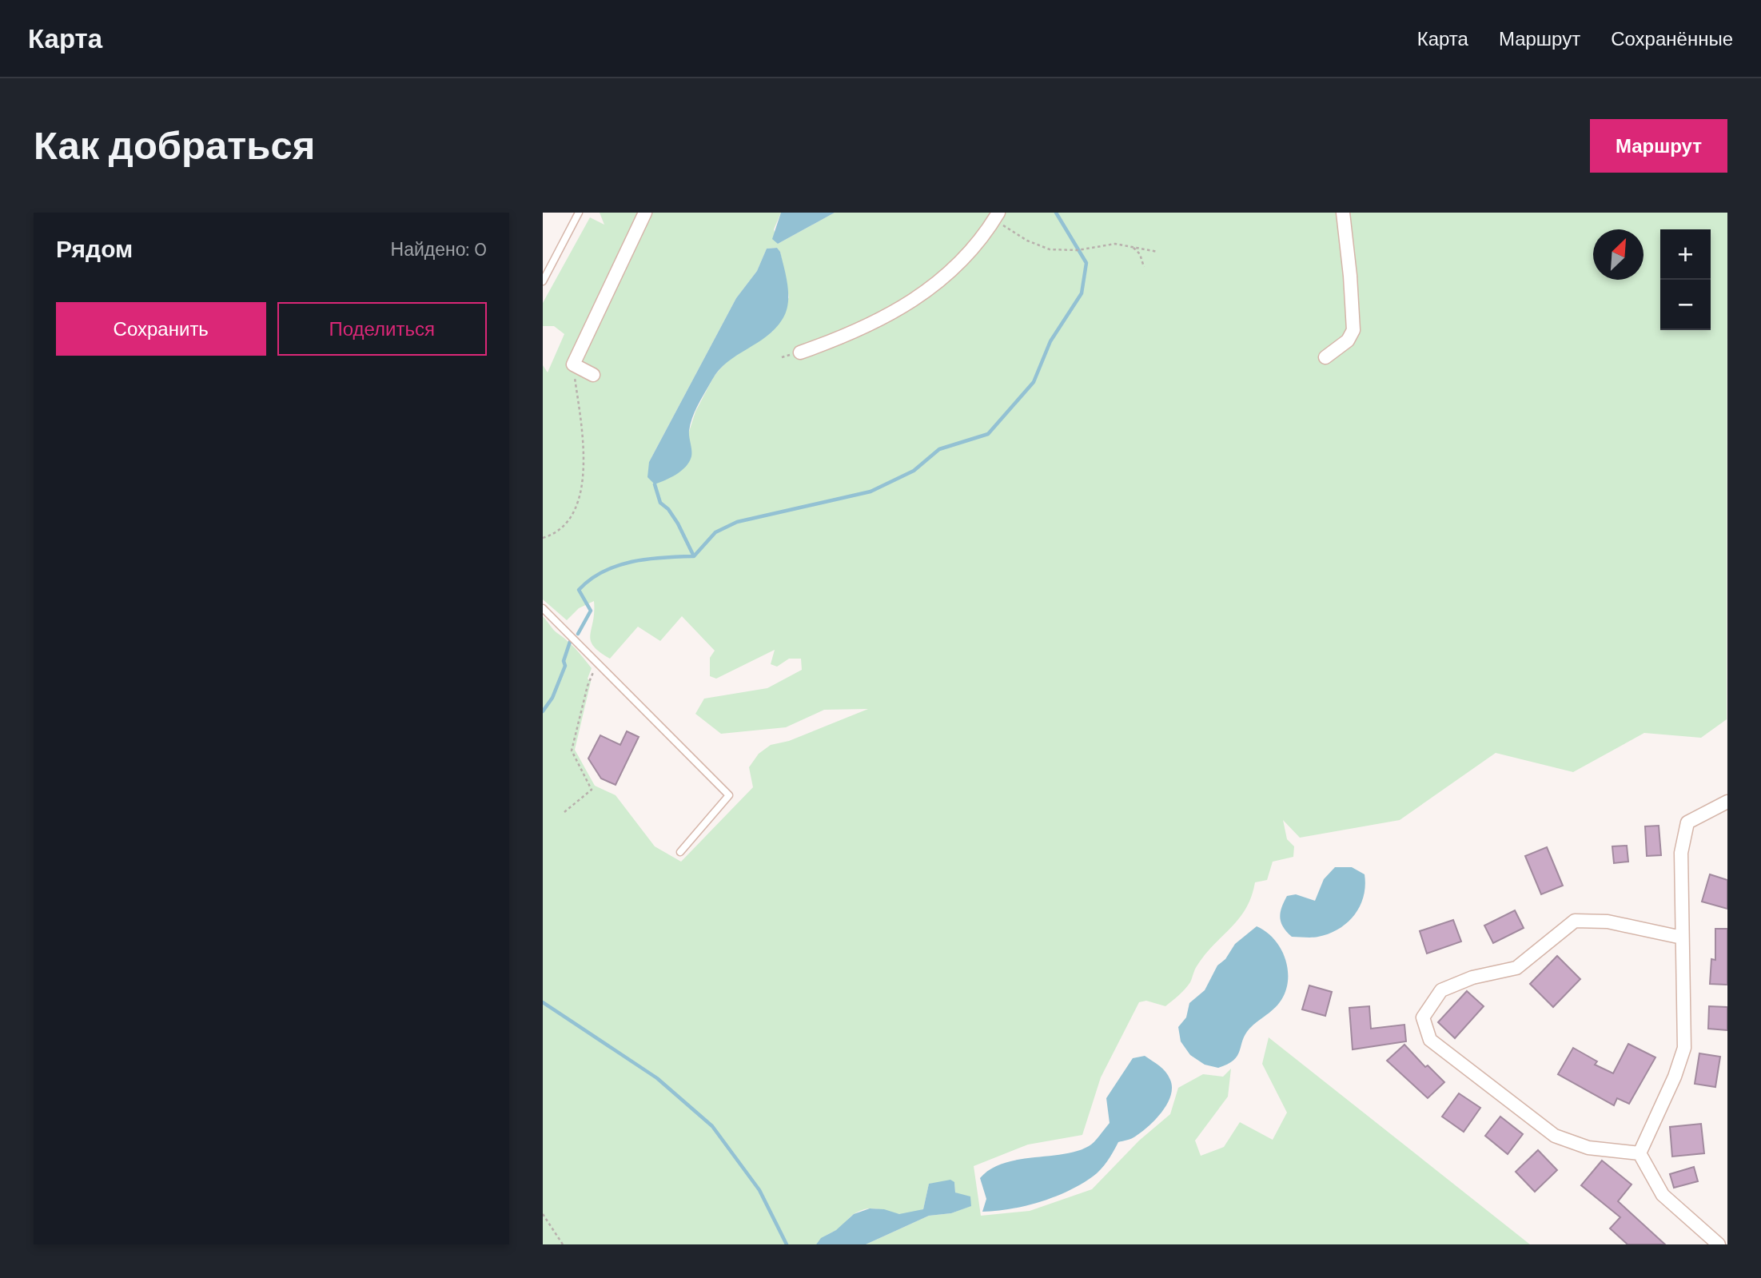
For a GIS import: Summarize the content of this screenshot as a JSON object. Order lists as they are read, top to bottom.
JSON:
{
  "north": "top right",
  "page": {
    "header": "Карта",
    "nav": ["Карта", "Маршрут", "Сохранённые"],
    "buttons": [
      "Маршрут",
      ["Сохранить", "Поделиться"]
    ],
    "title": "Как добраться",
    "heading": ["Рядом", "Найдено: 0"],
    "map_buttons": ["+", "−"]
  }
}
